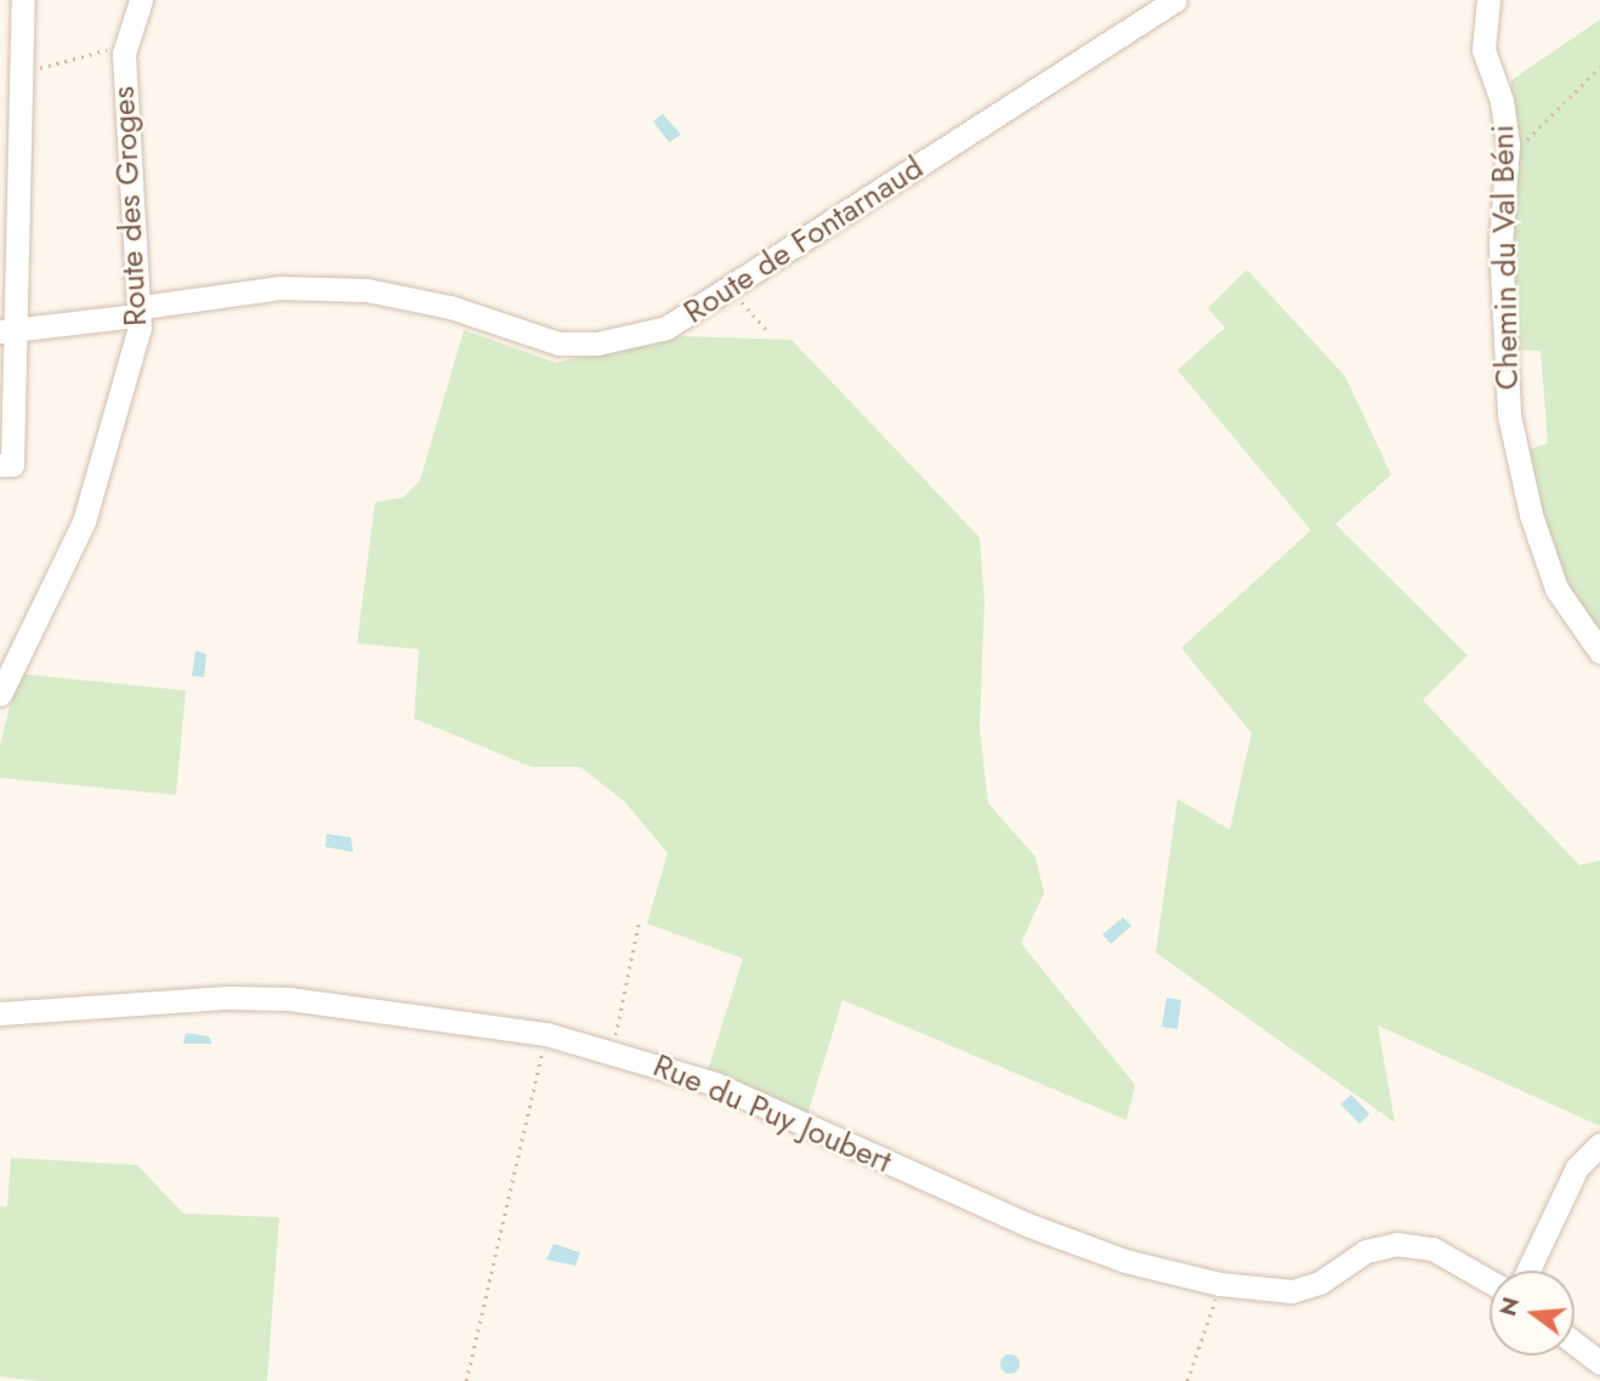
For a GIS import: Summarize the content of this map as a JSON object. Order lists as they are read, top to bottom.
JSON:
{
  "streets": {
    "street": [
      "Route des Groges",
      "Route de Fontarnaud",
      "Chemin du Val Béni",
      "Rue du Puy Joubert"
    ]
  },
  "crossings": [
    ["Route des Groges", "Route de Fontarnaud"]
  ],
  "north": "left"
}
